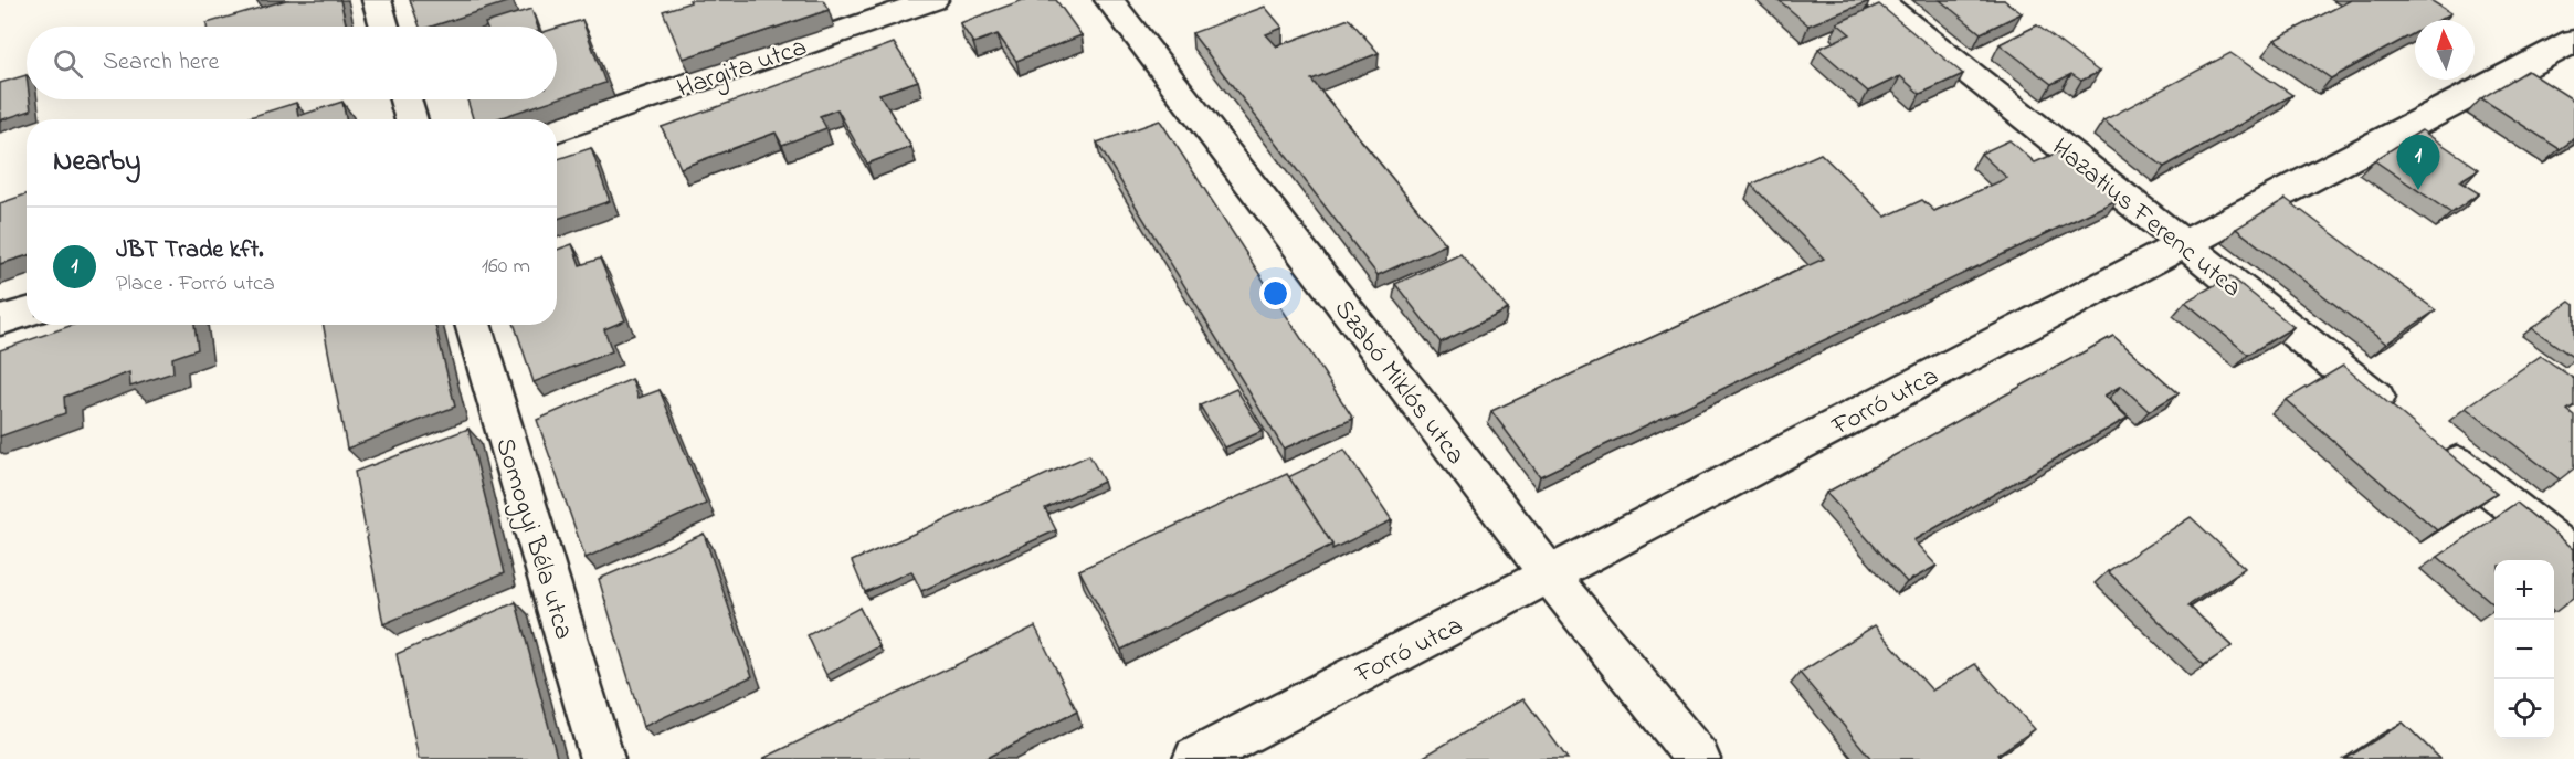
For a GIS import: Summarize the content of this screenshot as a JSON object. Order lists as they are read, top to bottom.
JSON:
{
  "streets": {
    "street": [
      "Hargita utca",
      "Hazatius Ferenc utca",
      "Szabó Miklós utca",
      "Forró utca",
      "Somogyi Béla utca"
    ]
  },
  "crossings": [
    ["Hazatius Ferenc utca", "Forró utca"],
    ["Szabó Miklós utca", "Forró utca"]
  ],
  "north": "top",
  "page": {
    "search": "Search here",
    "heading": "Nearby",
    "pins": "1",
    "list": [
      {
        "mark": "1",
        "name": "JBT Trade kft.",
        "note": "Place · Forró utca",
        "value": "160 m"
      }
    ],
    "map_buttons": ["+", "−"]
  }
}
